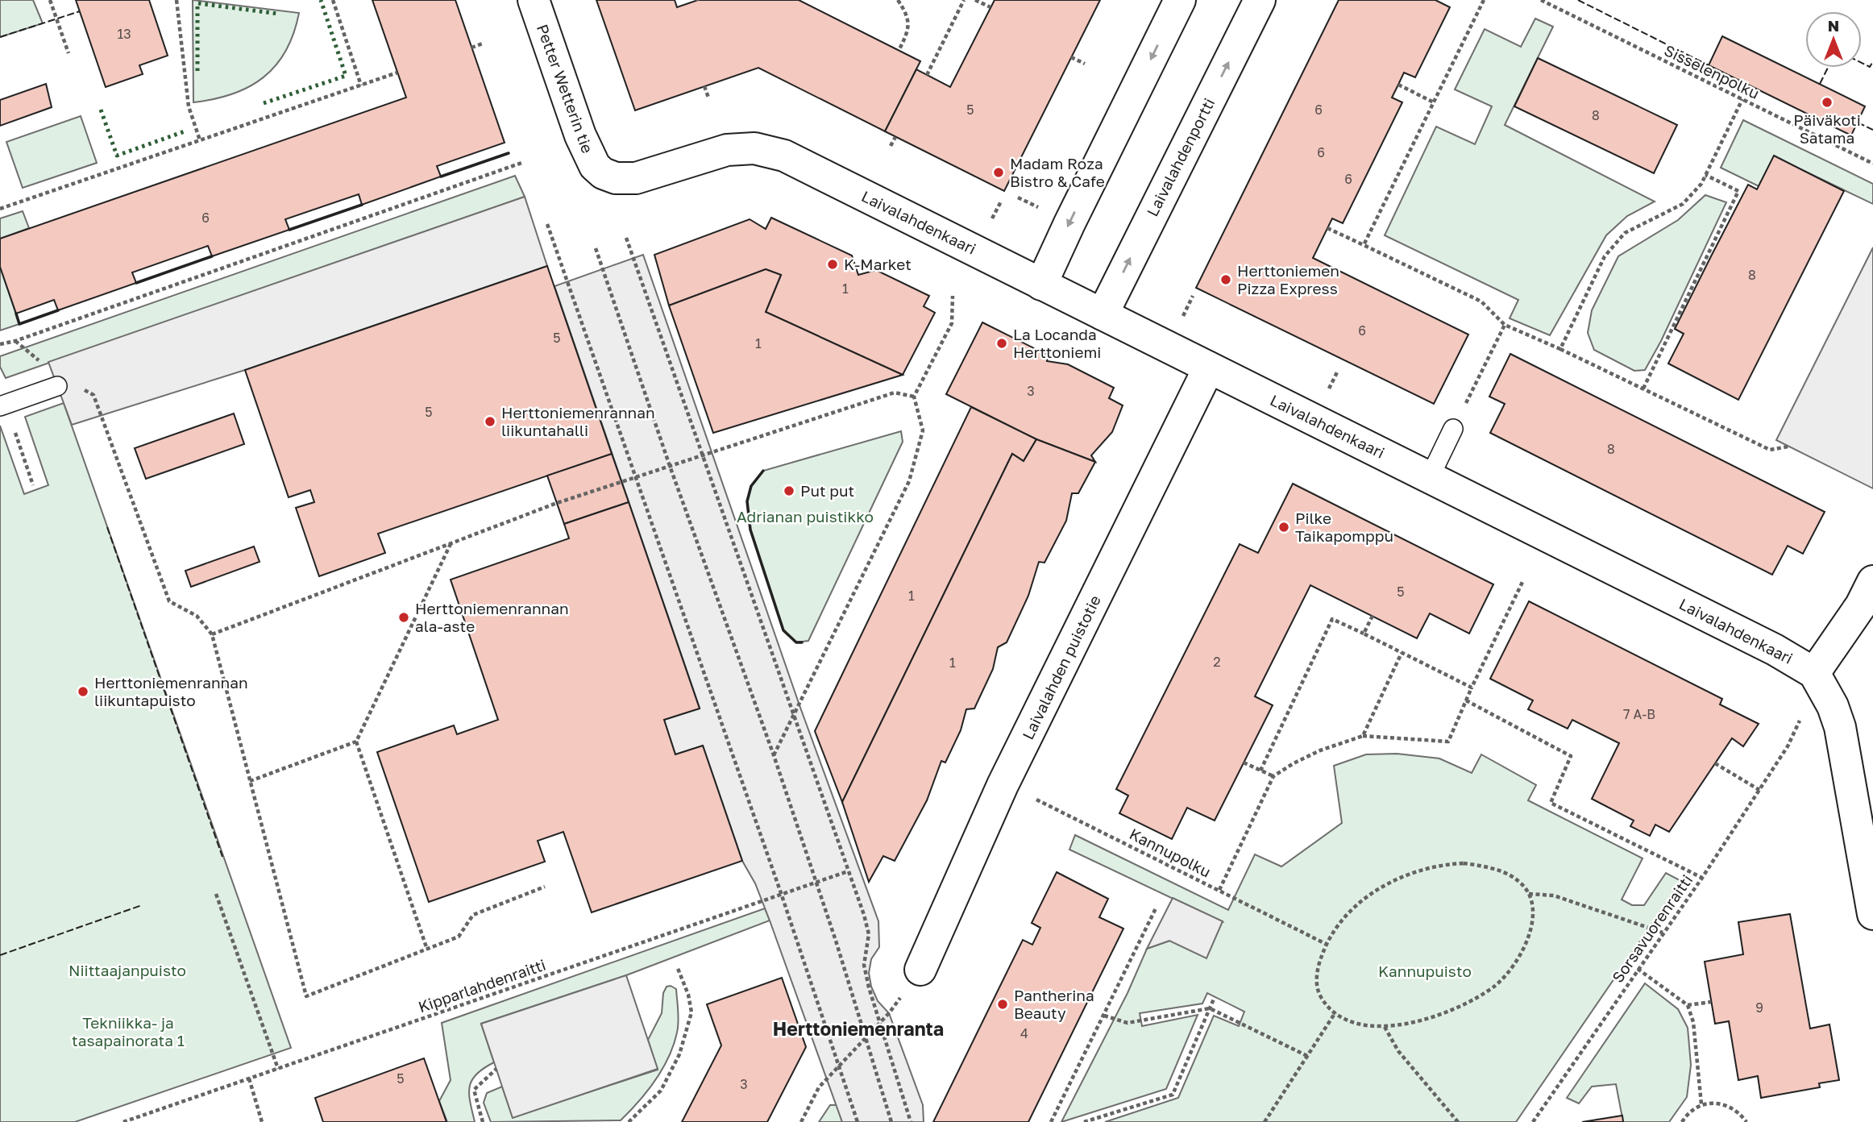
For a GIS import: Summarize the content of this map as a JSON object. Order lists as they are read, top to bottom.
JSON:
{
  "streets": {
    "street": [
      "Petter Wetterin tie",
      "Laivalahdenportti",
      "Laivalahdenkaari",
      "Laivalahden puistotie"
    ],
    "path": [
      "Sisselenpolku",
      "Kannupolku",
      "Sorsavuorenraitti",
      "Kipparlahdenraitti"
    ]
  },
  "crossings": [
    ["Petter Wetterin tie", "Laivalahdenkaari"],
    ["Laivalahdenportti", "Laivalahdenkaari"],
    ["Laivalahdenkaari", "Laivalahden puistotie"],
    ["Laivalahden puistotie", "Kannupolku"]
  ],
  "districts": ["Herttoniemenranta"],
  "parks": [
    "Adrianan puistikko",
    "Niittaajanpuisto",
    "Kannupuisto",
    "Tekniikka- ja tasapainorata 1"
  ],
  "places": [
    "Päiväkoti Satama",
    "Madam Roza Bistro & Cafe",
    "K-Market",
    "Herttoniemen Pizza Express",
    "La Locanda Herttoniemi",
    "Herttoniemenrannan liikuntahalli",
    "Put put",
    "Pilke Taikapomppu",
    "Herttoniemenrannan ala-aste",
    "Herttoniemenrannan liikuntapuisto",
    "Pantherina Beauty"
  ],
  "house_numbers": [
    "13",
    "5",
    "6",
    "8",
    "6",
    "6",
    "6",
    "8",
    "1",
    "6",
    "5",
    "1",
    "3",
    "5",
    "8",
    "5",
    "1",
    "2",
    "1",
    "7 A-B",
    "9",
    "4",
    "5",
    "3"
  ],
  "north": "top"
}
